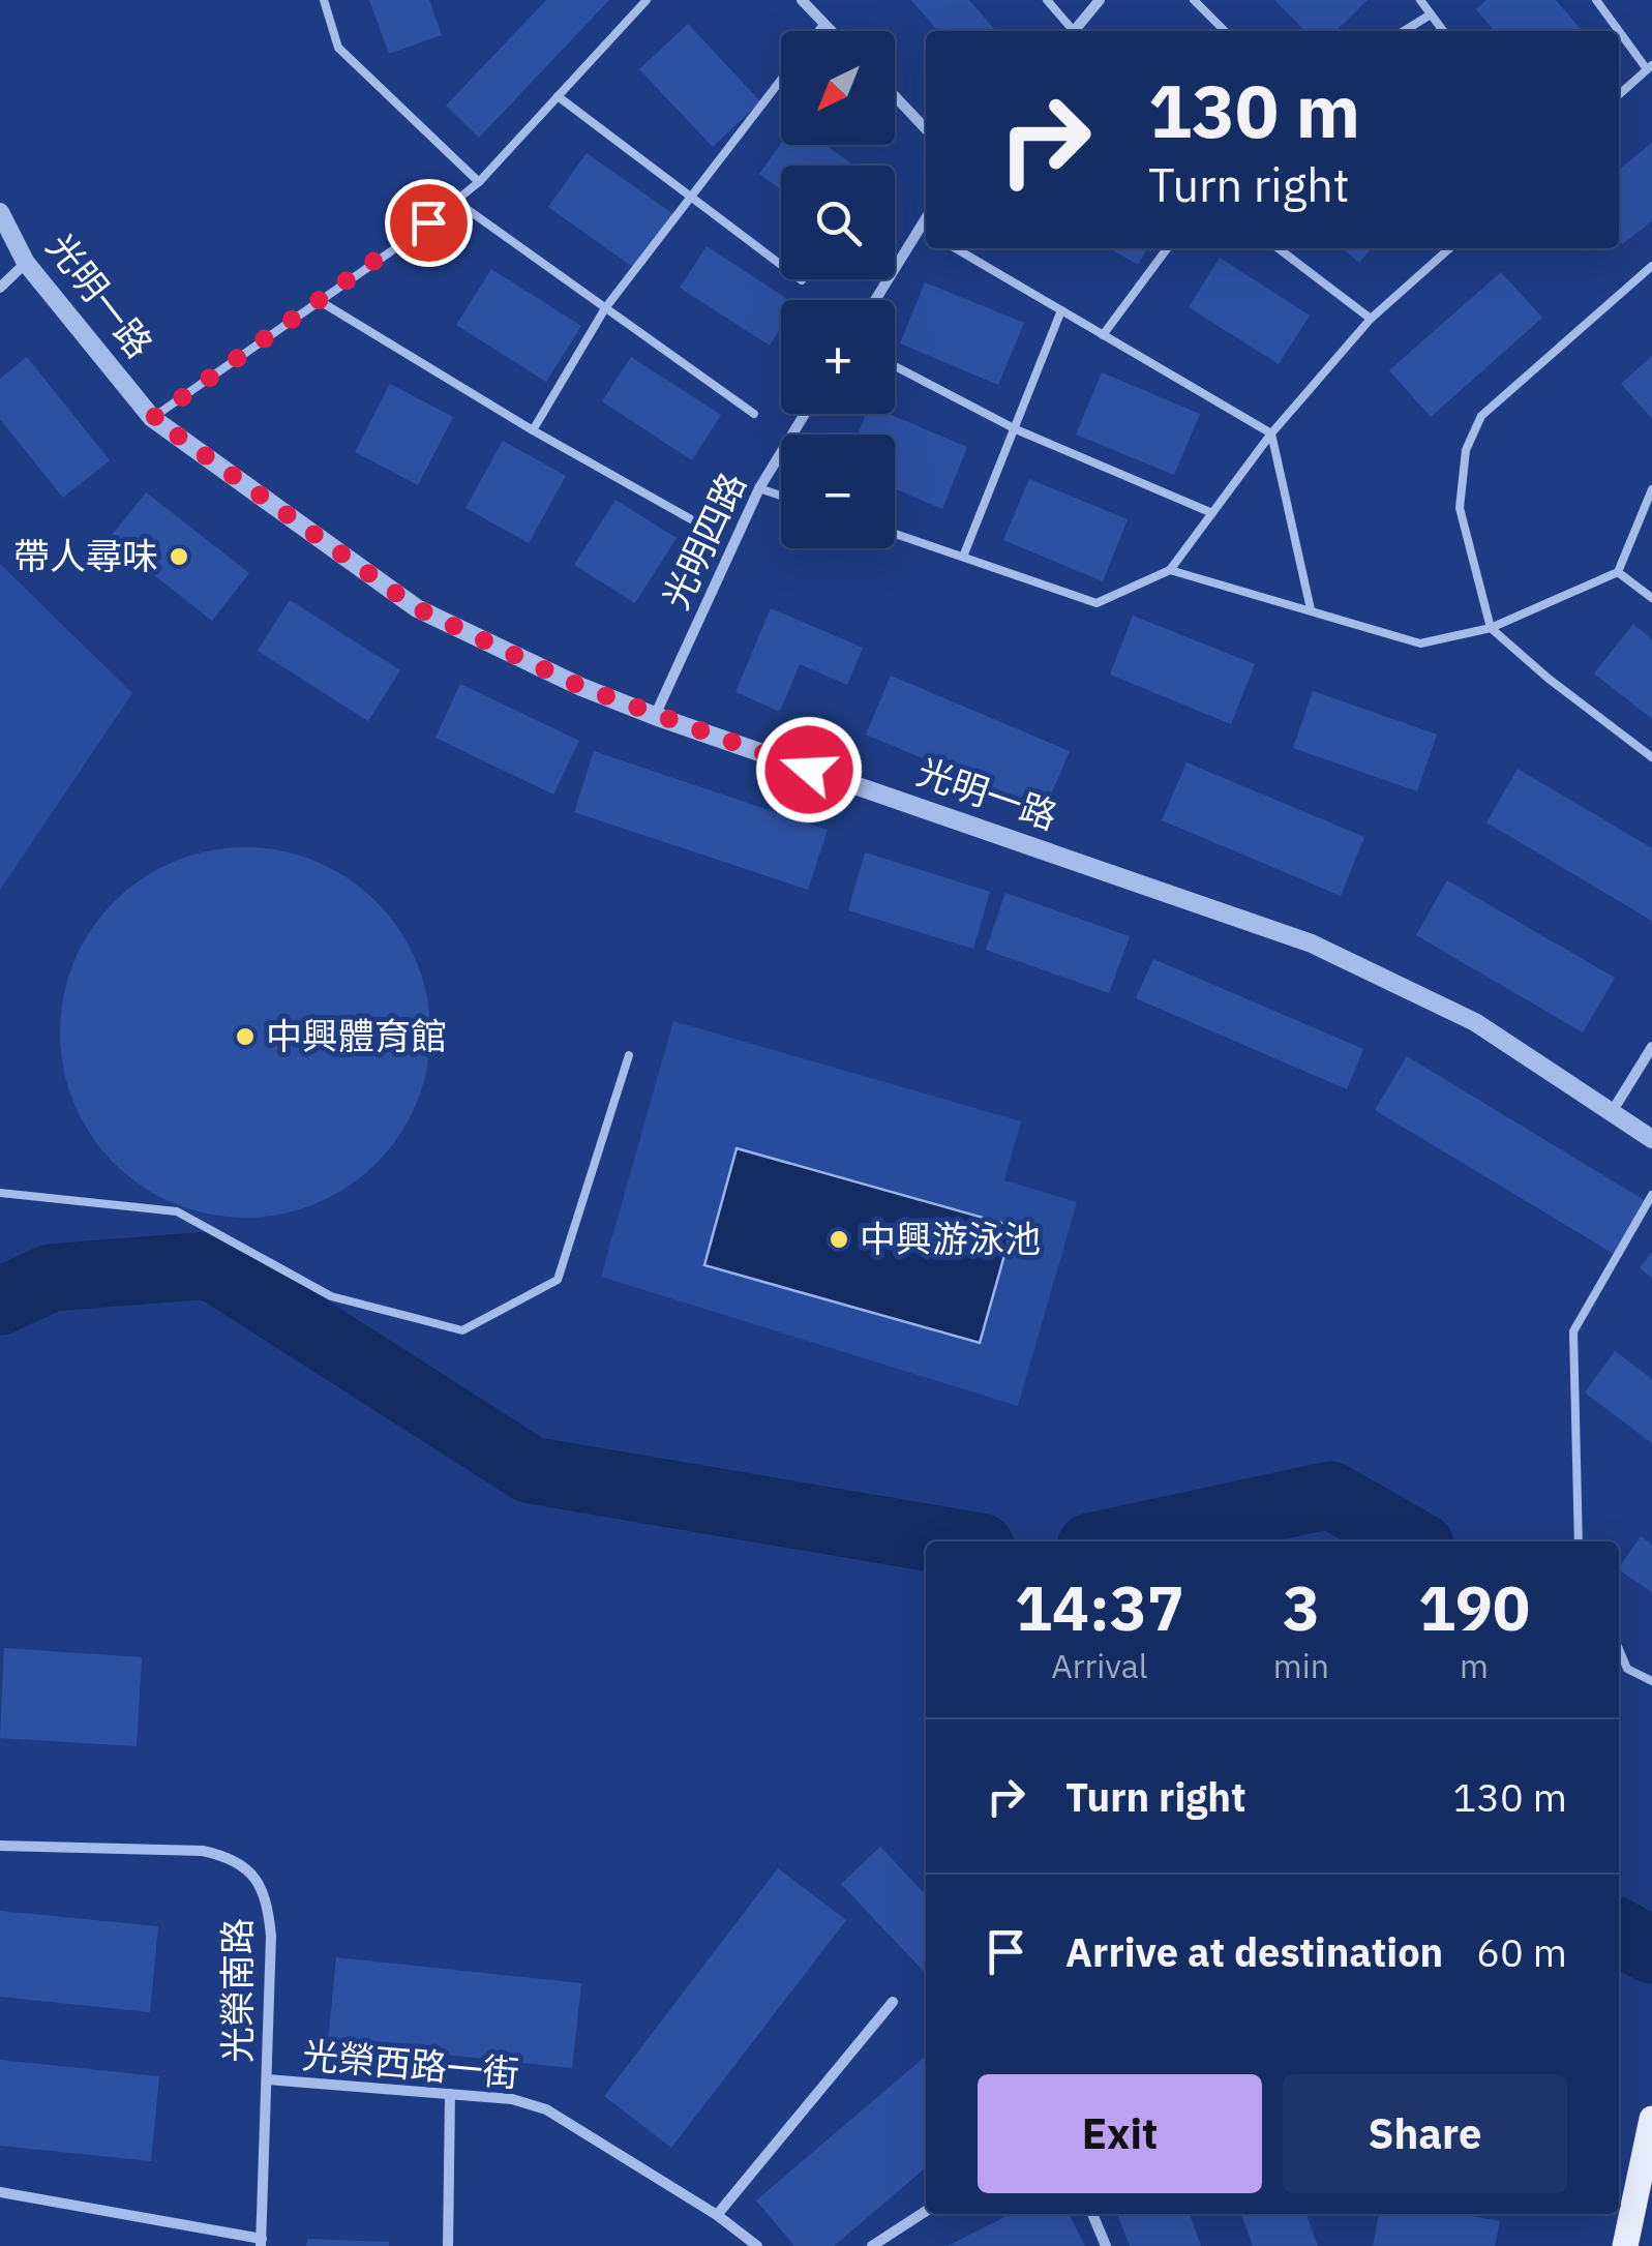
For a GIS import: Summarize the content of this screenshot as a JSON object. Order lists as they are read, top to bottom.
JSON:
{
  "streets": {
    "street": [
      "光明一路",
      "光明四路",
      "光榮南路",
      "光榮西路一街"
    ]
  },
  "crossings": [
    ["光明一路", "光明四路"],
    ["光榮南路", "光榮西路一街"]
  ],
  "places": ["帶人尋味", "中興體育館", "中興游泳池"],
  "north": "bottom left",
  "page": {
    "map_buttons": ["+", "−"],
    "turn": ["130 m", "Turn right"],
    "eta": [
      "14:37",
      "Arrival",
      "3",
      "min",
      "190",
      "m"
    ],
    "list": [
      {
        "name": "Turn right",
        "value": "130 m"
      },
      {
        "name": "Arrive at destination",
        "value": "60 m"
      }
    ],
    "buttons": ["Exit", "Share"]
  }
}
